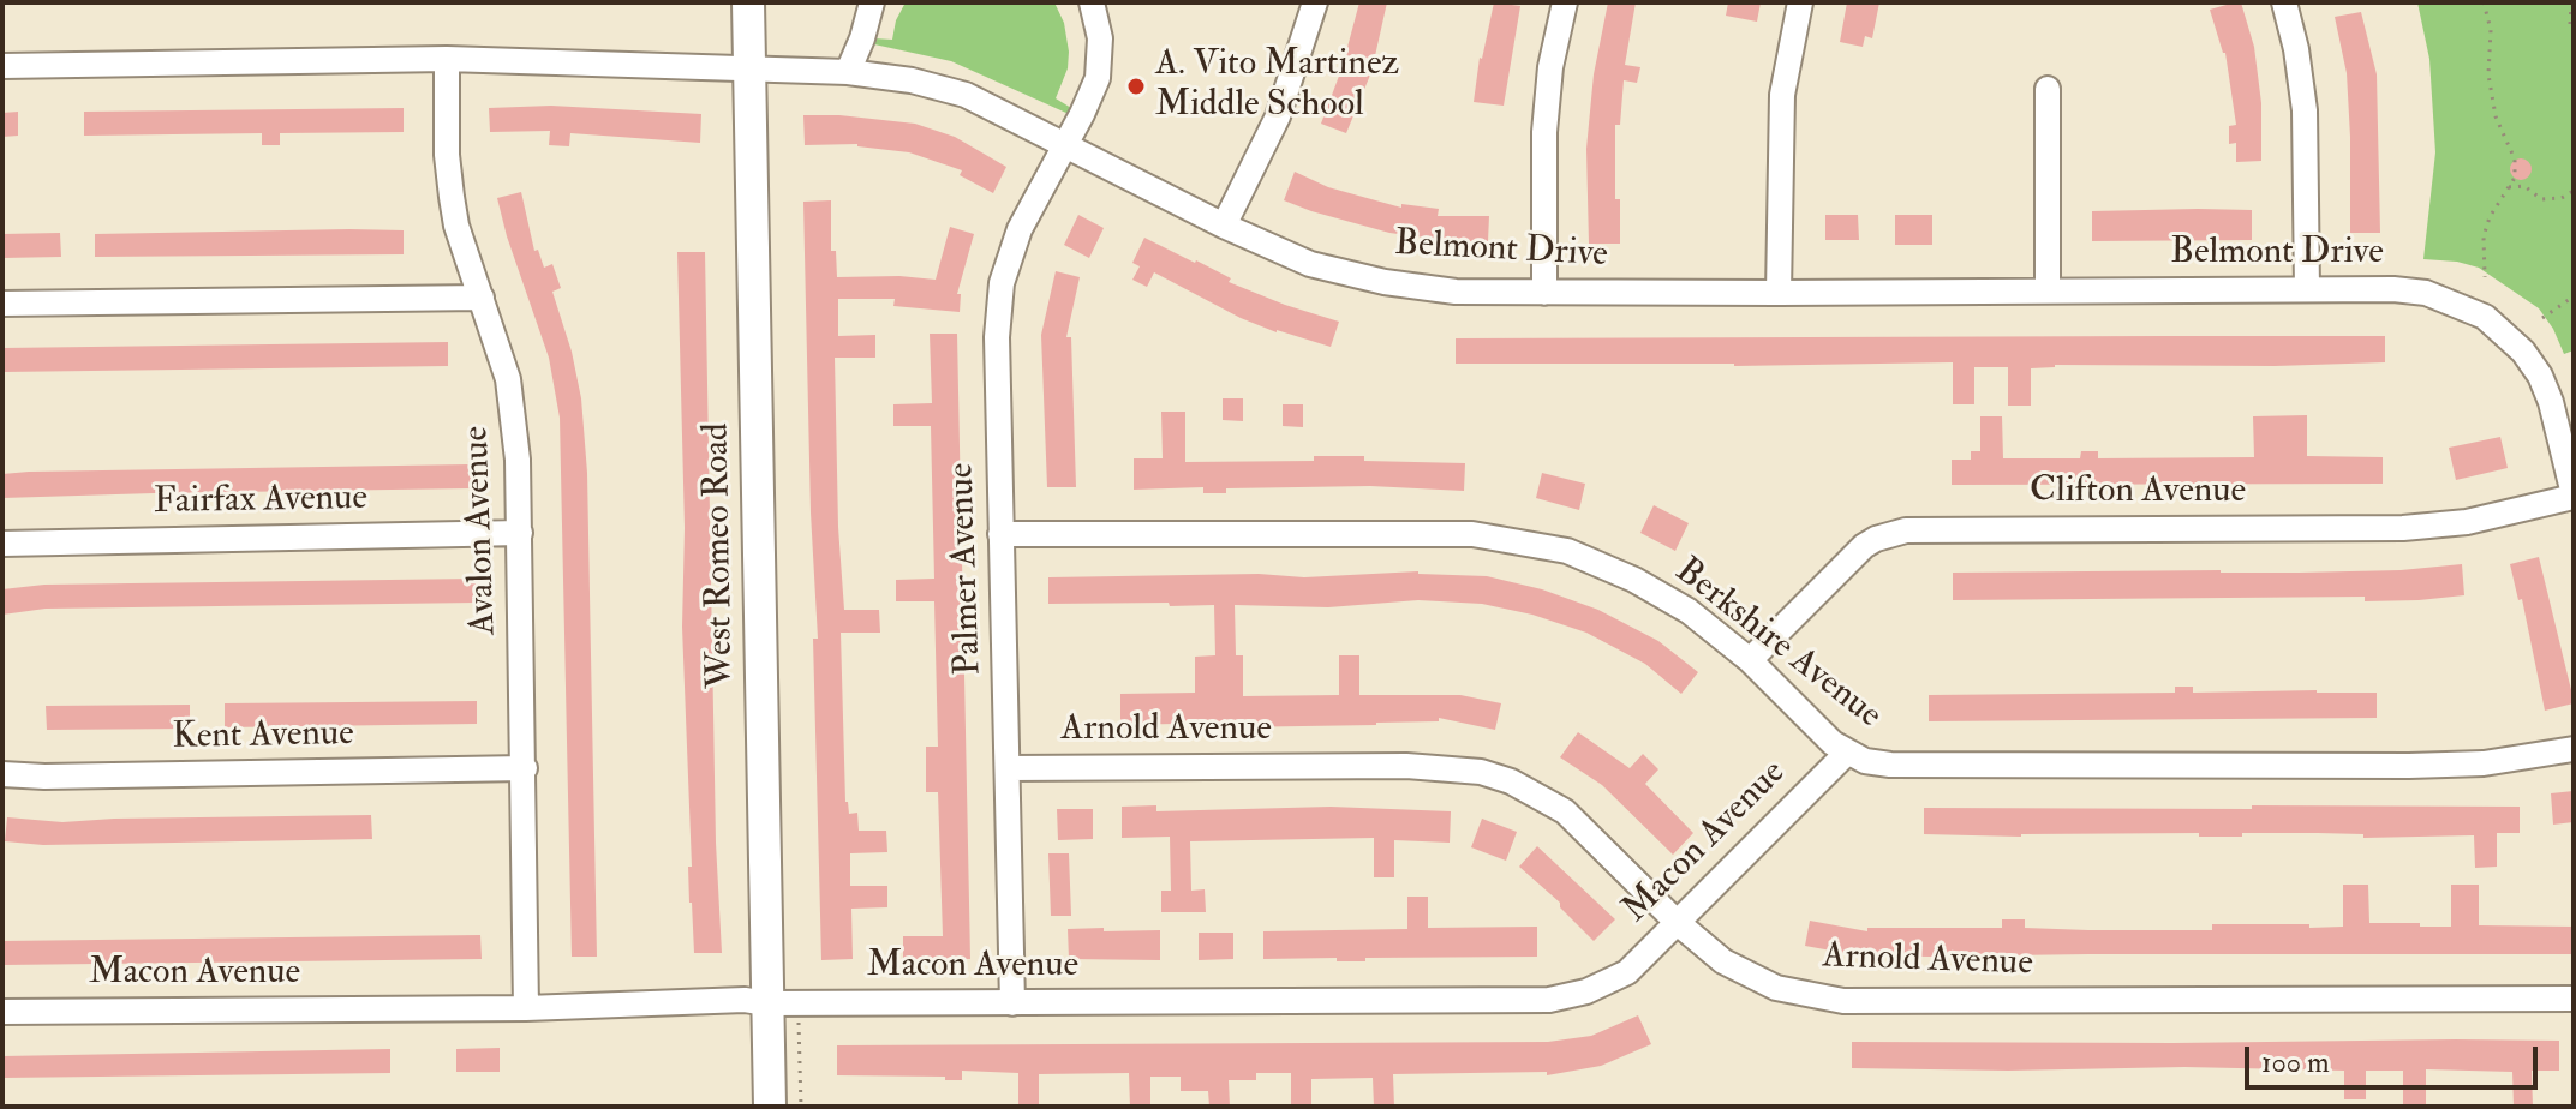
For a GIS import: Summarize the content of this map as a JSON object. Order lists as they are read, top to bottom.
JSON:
{
  "streets": {
    "main road": ["West Romeo Road"],
    "street": [
      "Belmont Drive",
      "Clifton Avenue",
      "Fairfax Avenue",
      "Avalon Avenue",
      "Palmer Avenue",
      "Berkshire Avenue",
      "Arnold Avenue",
      "Kent Avenue",
      "Macon Avenue"
    ]
  },
  "crossings": [
    ["Belmont Drive", "Clifton Avenue"],
    ["Belmont Drive", "Avalon Avenue"],
    ["Belmont Drive", "West Romeo Road"],
    ["Belmont Drive", "Palmer Avenue"],
    ["Clifton Avenue", "Berkshire Avenue"],
    ["Fairfax Avenue", "Avalon Avenue"],
    ["Avalon Avenue", "Kent Avenue"],
    ["Avalon Avenue", "Macon Avenue"],
    ["West Romeo Road", "Macon Avenue"],
    ["Palmer Avenue", "Berkshire Avenue"],
    ["Palmer Avenue", "Arnold Avenue"],
    ["Palmer Avenue", "Macon Avenue"],
    ["Berkshire Avenue", "Macon Avenue"],
    ["Arnold Avenue", "Macon Avenue"]
  ],
  "places": ["A. Vito Martinez Middle School"],
  "scale_bar": "100 m"
}
